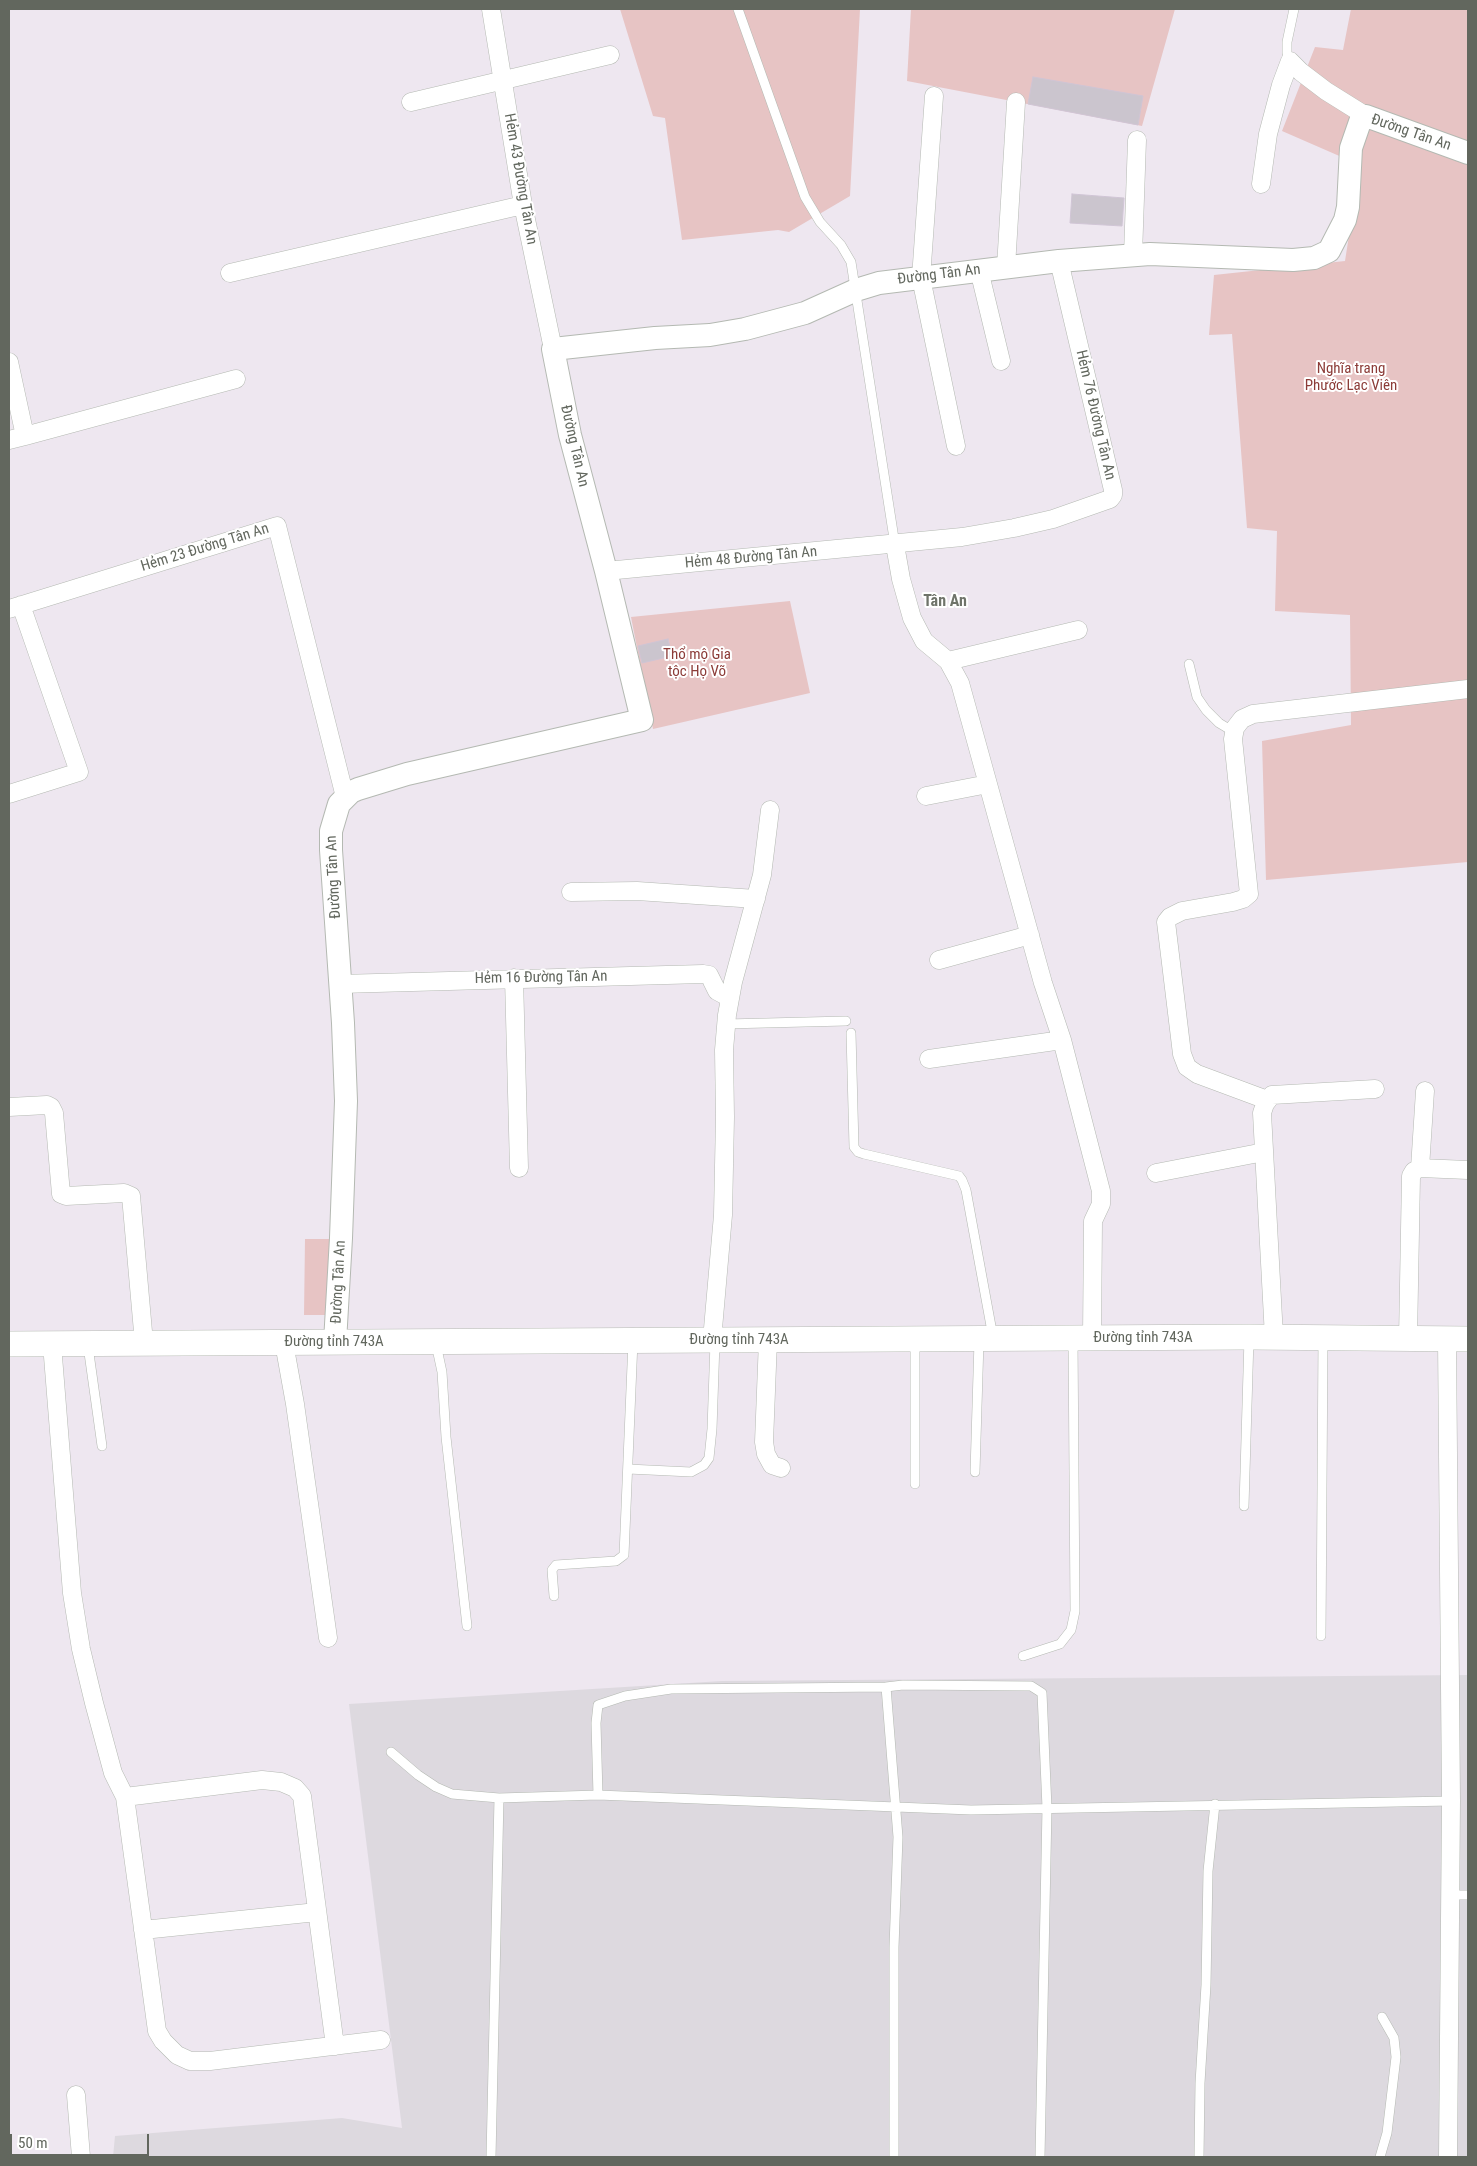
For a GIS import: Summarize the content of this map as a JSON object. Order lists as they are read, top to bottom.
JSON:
{
  "streets": {
    "main road": ["Đường tỉnh 743A"],
    "street": [
      "Đường Tân An",
      "Hẻm 43 Đường Tân An",
      "Hẻm 76 Đường Tân An",
      "Hẻm 23 Đường Tân An",
      "Hẻm 48 Đường Tân An",
      "Hẻm 16 Đường Tân An"
    ]
  },
  "crossings": [
    ["Đường Tân An", "Hẻm 43 Đường Tân An"],
    ["Đường Tân An", "Hẻm 76 Đường Tân An"],
    ["Đường Tân An", "Hẻm 23 Đường Tân An"],
    ["Đường Tân An", "Hẻm 48 Đường Tân An"],
    ["Đường Tân An", "Hẻm 16 Đường Tân An"],
    ["Đường Tân An", "Đường tỉnh 743A"],
    ["Hẻm 76 Đường Tân An", "Hẻm 48 Đường Tân An"]
  ],
  "districts": ["Tân An"],
  "parks": ["Nghĩa trang Phước Lạc Viên", "Thổ mộ Gia tộc Họ Võ"],
  "scale_bar": "50 m"
}
